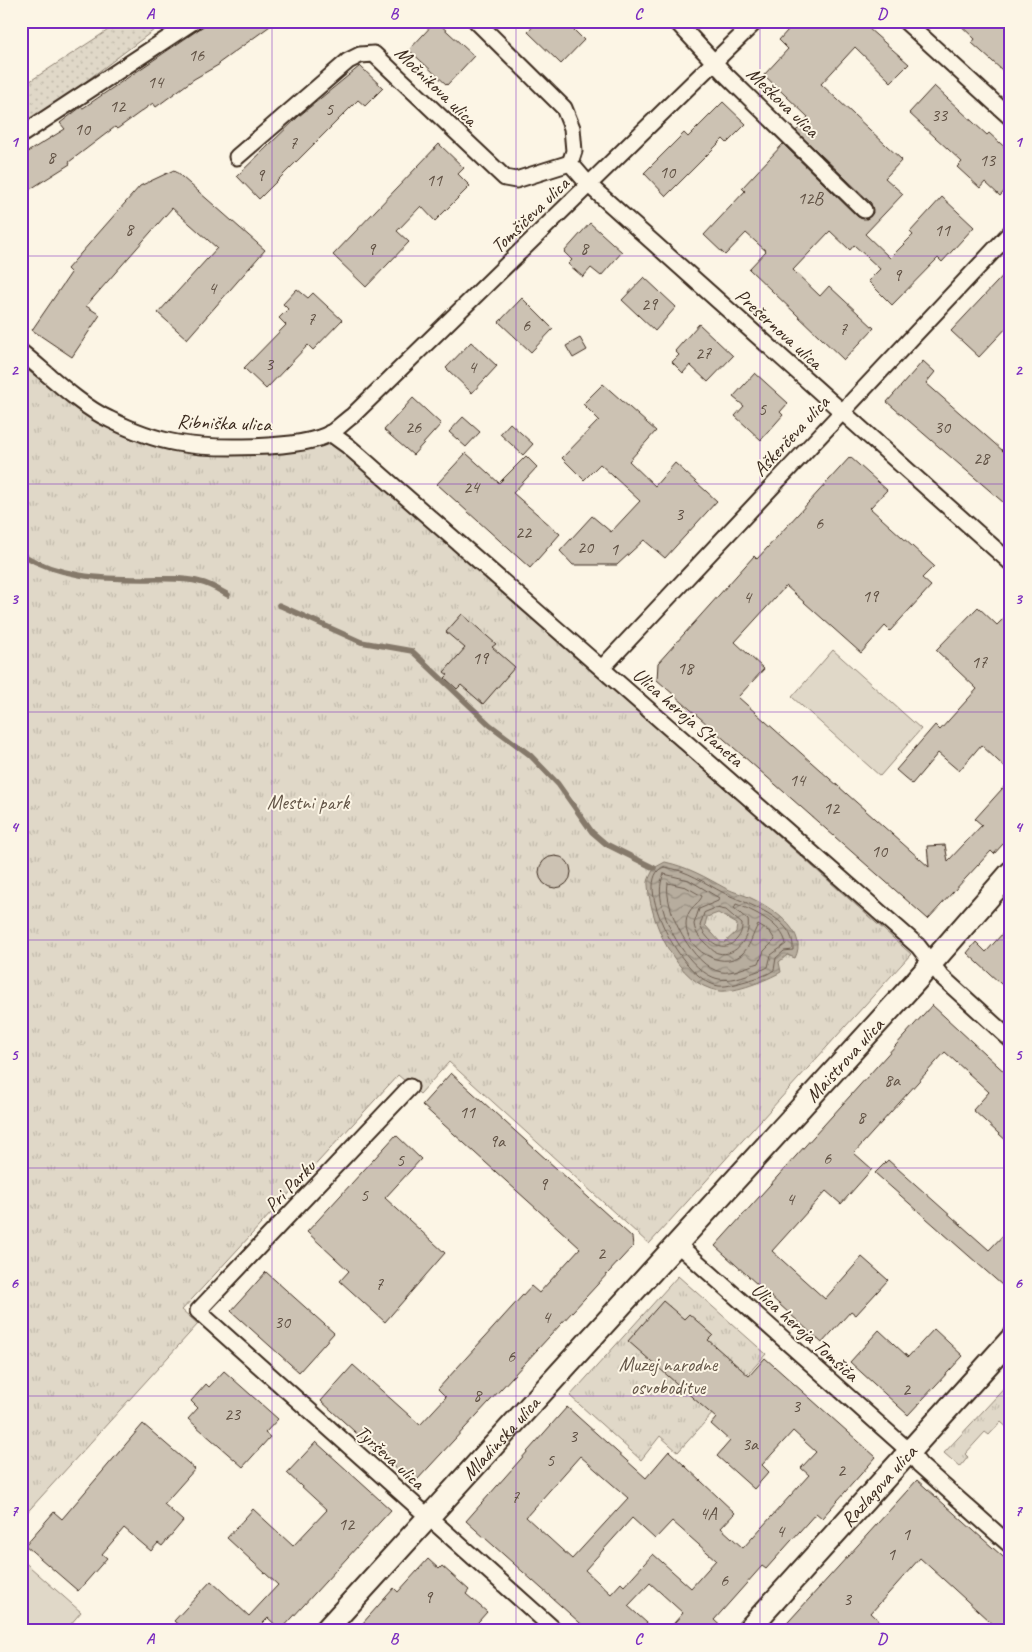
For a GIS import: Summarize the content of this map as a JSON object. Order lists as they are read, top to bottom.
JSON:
{
  "streets": {
    "street": [
      "Močnikova ulica",
      "Meškova ulica",
      "Tomšičeva ulica",
      "Prešernova ulica",
      "Ribniška ulica",
      "Aškerčeva ulica",
      "Ulica heroja Staneta",
      "Maistrova ulica",
      "Pri Parku",
      "Ulica heroja Tomšiča",
      "Mladinska ulica",
      "Tyrševa ulica",
      "Razlagova ulica"
    ]
  },
  "crossings": [
    ["Močnikova ulica", "Prešernova ulica"],
    ["Meškova ulica", "Tomšičeva ulica"],
    ["Tomšičeva ulica", "Prešernova ulica"],
    ["Tomšičeva ulica", "Ribniška ulica"],
    ["Tomšičeva ulica", "Ulica heroja Staneta"],
    ["Prešernova ulica", "Aškerčeva ulica"],
    ["Ribniška ulica", "Ulica heroja Staneta"],
    ["Aškerčeva ulica", "Ulica heroja Staneta"],
    ["Ulica heroja Staneta", "Maistrova ulica"],
    ["Maistrova ulica", "Ulica heroja Tomšiča"],
    ["Maistrova ulica", "Mladinska ulica"],
    ["Pri Parku", "Tyrševa ulica"],
    ["Ulica heroja Tomšiča", "Mladinska ulica"],
    ["Ulica heroja Tomšiča", "Razlagova ulica"],
    ["Mladinska ulica", "Tyrševa ulica"]
  ],
  "parks": ["Mestni park", "Muzej narodne osvoboditve"],
  "house_numbers": [
    "16",
    "14",
    "12",
    "5",
    "33",
    "10",
    "7",
    "8",
    "13",
    "10",
    "9",
    "11",
    "12B",
    "8",
    "11",
    "8",
    "9",
    "9",
    "4",
    "29",
    "7",
    "6",
    "7",
    "27",
    "3",
    "4",
    "5",
    "26",
    "30",
    "28",
    "24",
    "3",
    "6",
    "22",
    "20",
    "1",
    "19",
    "4",
    "19",
    "17",
    "18",
    "14",
    "12",
    "10",
    "8a",
    "11",
    "8",
    "9a",
    "6",
    "5",
    "9",
    "5",
    "4",
    "2",
    "7",
    "4",
    "30",
    "6",
    "2",
    "8",
    "3",
    "23",
    "3",
    "3a",
    "5",
    "2",
    "7",
    "4A",
    "12",
    "4",
    "1",
    "1",
    "6",
    "9",
    "3"
  ],
  "grid": {
    "columns": [
      "A",
      "B",
      "C",
      "D"
    ],
    "rows": [
      "1",
      "2",
      "3",
      "4",
      "5",
      "6",
      "7"
    ]
  }
}
